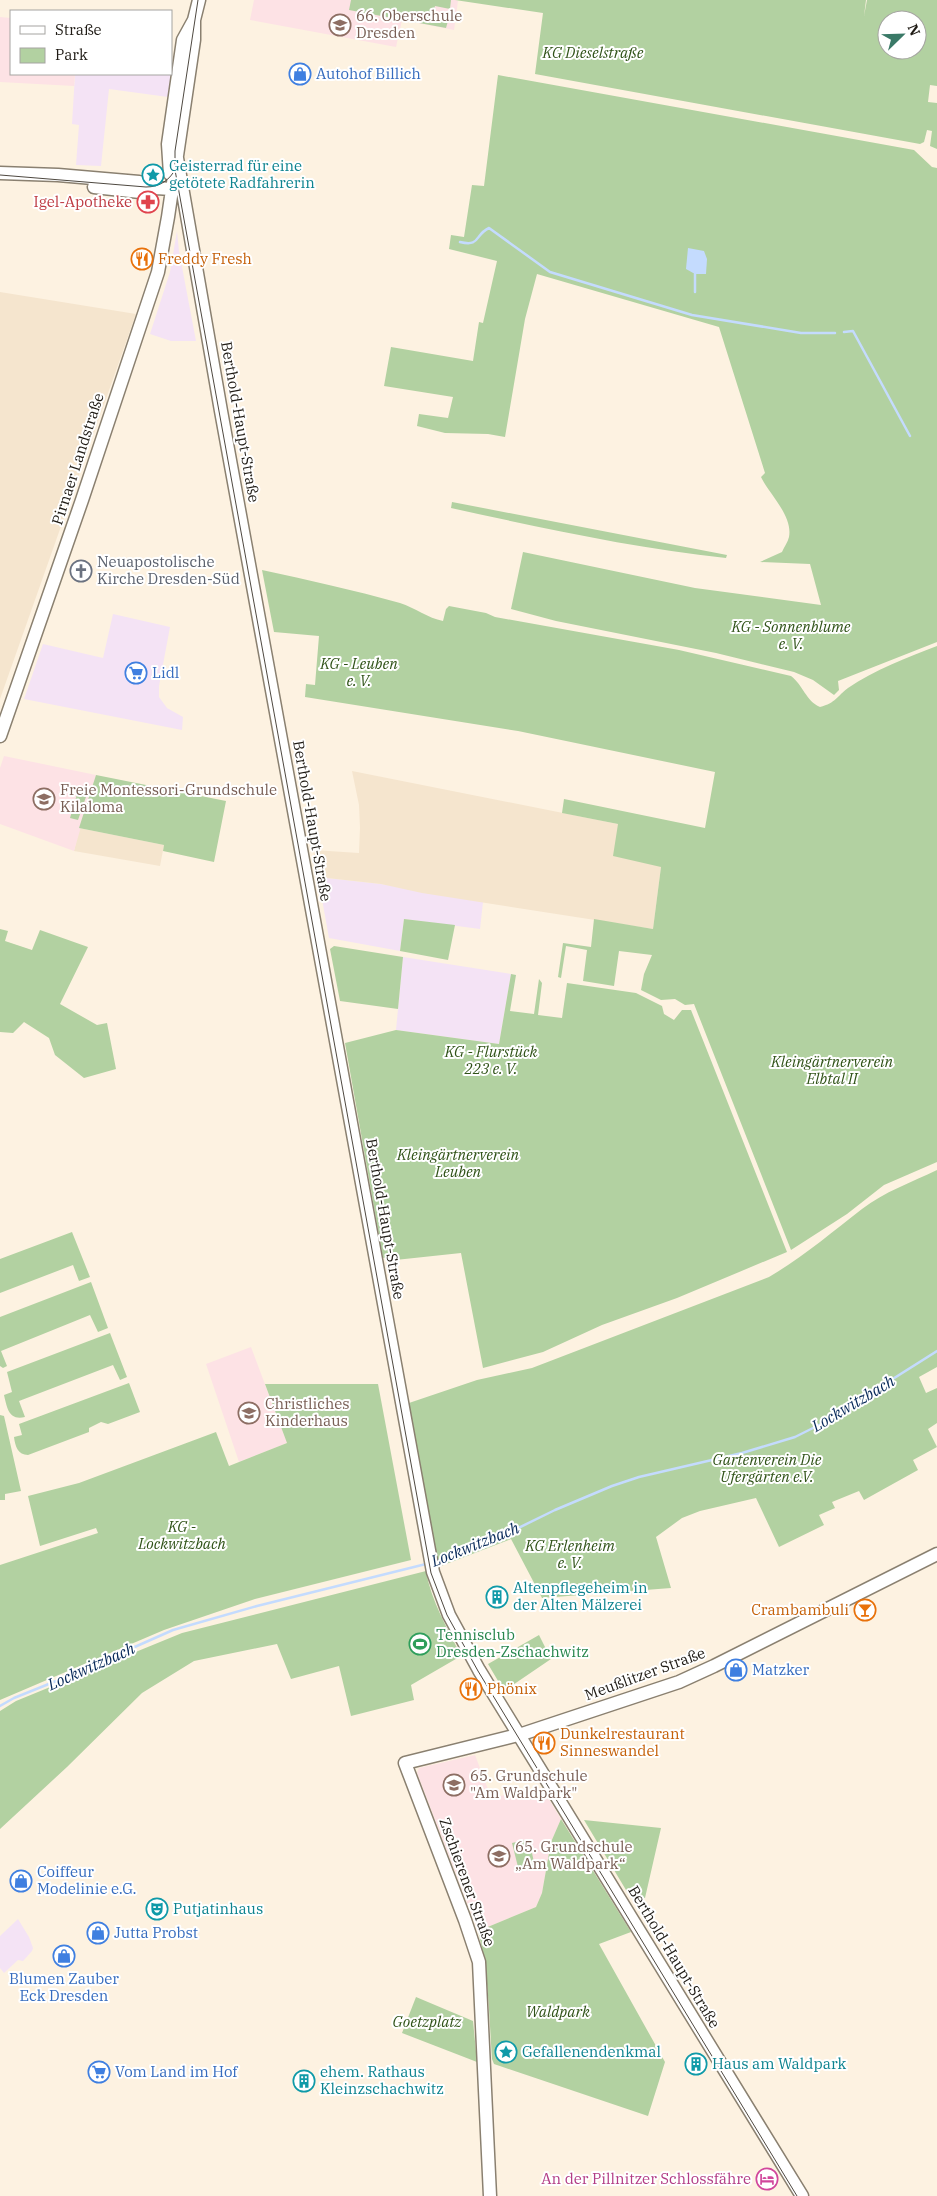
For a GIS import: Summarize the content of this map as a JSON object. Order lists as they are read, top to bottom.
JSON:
{
  "streets": {
    "street": [
      "Berthold-Haupt-Straße",
      "Pirnaer Landstraße",
      "Meußlitzer Straße",
      "Zschierener Straße"
    ]
  },
  "crossings": [
    ["Berthold-Haupt-Straße", "Pirnaer Landstraße"],
    ["Berthold-Haupt-Straße", "Meußlitzer Straße"],
    ["Meußlitzer Straße", "Zschierener Straße"]
  ],
  "water": ["Lockwitzbach"],
  "parks": [
    "KG Dieselstraße",
    "KG - Sonnenblume e. V.",
    "KG - Leuben e. V.",
    "KG - Flurstück 223 e. V.",
    "Kleingärtnerverein Elbtal II",
    "Kleingärtnerverein Leuben",
    "Gartenverein Die Ufergärten e.V.",
    "KG - Lockwitzbach",
    "KG Erlenheim e. V.",
    "Waldpark",
    "Goetzplatz"
  ],
  "places": {
    "school or university": [
      "66. Oberschule Dresden",
      "Freie Montessori-Grundschule Kilaloma",
      "Christliches Kinderhaus",
      "65. Grundschule \"Am Waldpark\"",
      "65. Grundschule „Am Waldpark“"
    ],
    "shop": [
      "Autohof Billich",
      "Matzker",
      "Coiffeur Modelinie e.G.",
      "Jutta Probst",
      "Blumen Zauber Eck Dresden"
    ],
    "place": ["Geisterrad für eine getötete Radfahrerin", "Gefallenendenkmal"],
    "pharmacy": ["Igel-Apotheke"],
    "restaurant": ["Freddy Fresh", "Phönix", "Dunkelrestaurant Sinneswandel"],
    "church": ["Neuapostolische Kirche Dresden-Süd"],
    "supermarket": ["Lidl", "Vom Land im Hof"],
    "building": ["Altenpflegeheim in der Alten Mälzerei", "Haus am Waldpark", "ehem. Rathaus Kleinzschachwitz"],
    "bar": ["Crambambuli"],
    "sports": ["Tennisclub Dresden-Zschachwitz"],
    "theatre": ["Putjatinhaus"],
    "hotel": ["An der Pillnitzer Schlossfähre"]
  },
  "legend": ["Straße", "Park"],
  "north": "top right"
}
